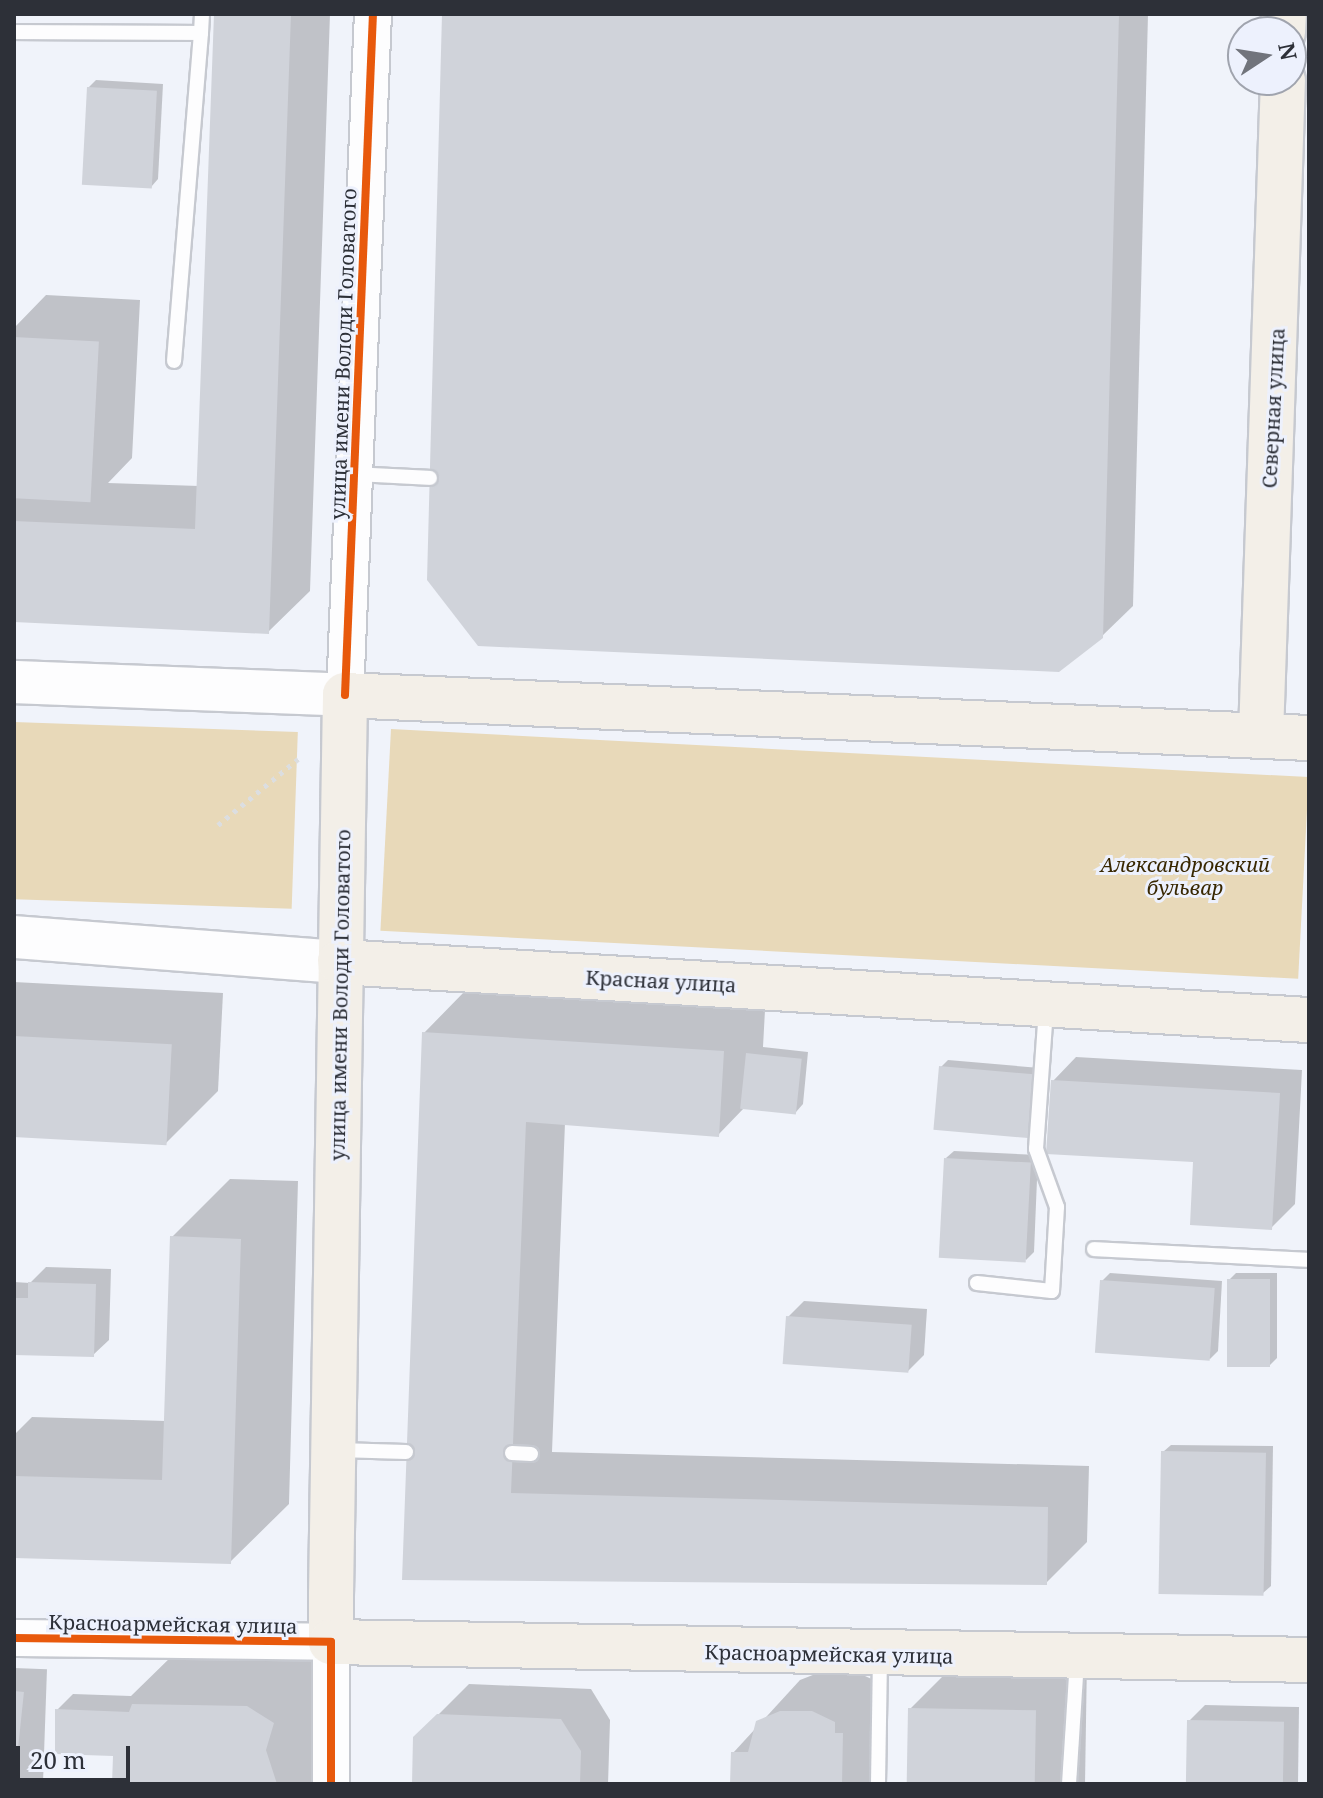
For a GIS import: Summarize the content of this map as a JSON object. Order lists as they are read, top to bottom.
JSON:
{
  "streets": {
    "main road": [
      "улица имени Володи Головатого",
      "Северная улица",
      "Красная улица",
      "Красноармейская улица"
    ]
  },
  "crossings": [
    ["улица имени Володи Головатого", "Красная улица"],
    ["улица имени Володи Головатого", "Красноармейская улица"]
  ],
  "parks": ["Александровский бульвар"],
  "scale_bar": "20 m",
  "north": "right"
}
